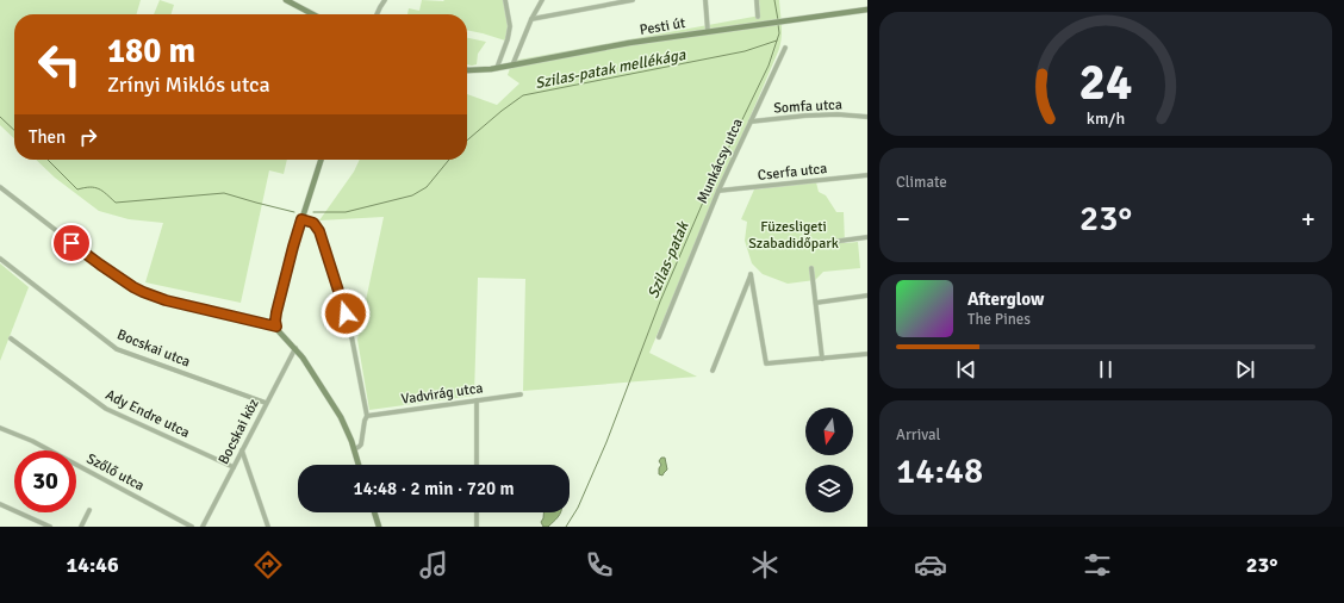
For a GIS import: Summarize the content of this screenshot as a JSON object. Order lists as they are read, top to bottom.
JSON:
{
  "streets": {
    "main road": ["Pesti út"],
    "street": [
      "Somfa utca",
      "Munkácsy utca",
      "Cserfa utca",
      "Bocskai utca",
      "Vadvirág utca",
      "Ady Endre utca",
      "Bocskai köz",
      "Szőlő utca"
    ]
  },
  "crossings": [
    ["Somfa utca", "Munkácsy utca"],
    ["Munkácsy utca", "Cserfa utca"],
    ["Bocskai utca", "Bocskai köz"],
    ["Ady Endre utca", "Bocskai köz"]
  ],
  "water": ["Szilas-patak mellékága", "Szilas-patak"],
  "parks": ["Füzesligeti Szabadidőpark"],
  "north": "bottom",
  "page": {
    "turn": ["180 m", "Zrínyi Miklós utca"],
    "then": "Then",
    "tile": [
      "Climate",
      ["Arrival", "14:48"]
    ],
    "heat": ["−", "23°", "+"],
    "song": ["Afterglow", "The Pines"],
    "limit": "30",
    "trip": "14:48 · 2 min · 720 m",
    "tabs": ["14:46", "23°"],
    "gauge": ["24", "km/h"]
  }
}
